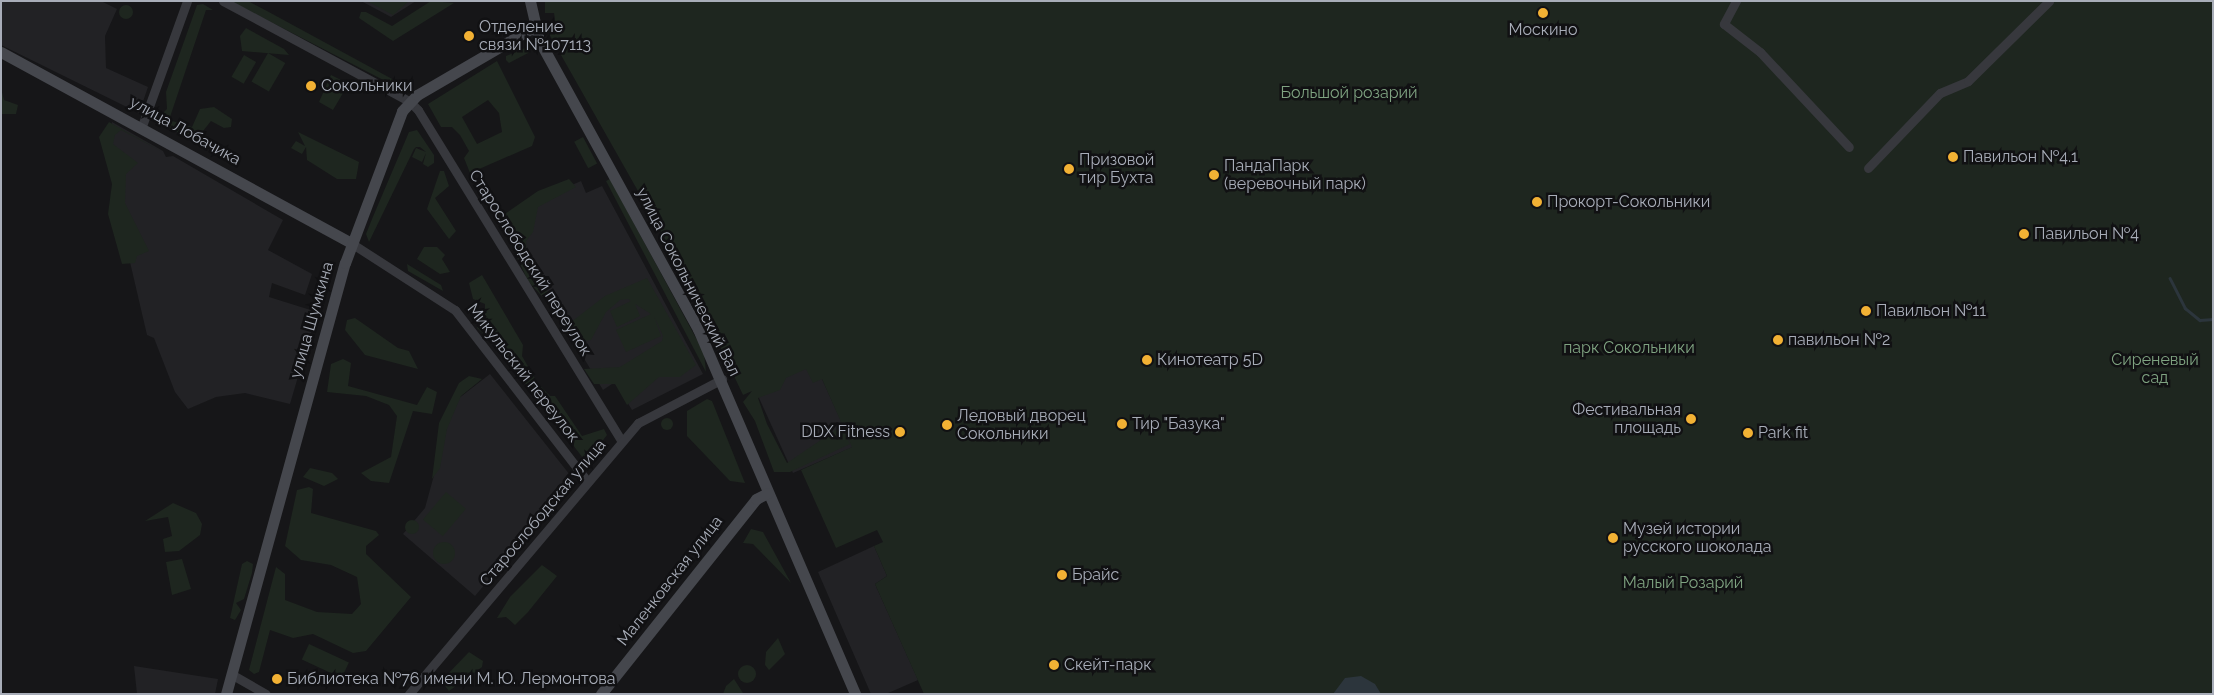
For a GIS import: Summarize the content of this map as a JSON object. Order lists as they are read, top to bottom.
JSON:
{
  "streets": {
    "street": [
      "улица Лобачика",
      "Старослободский переулок",
      "улица Сокольнический Вал",
      "улица Шумкина",
      "Микульский переулок",
      "Старослободская улица",
      "Маленковская улица"
    ]
  },
  "crossings": [
    ["улица Лобачика", "улица Шумкина"],
    ["улица Лобачика", "Микульский переулок"],
    ["Старослободский переулок", "улица Шумкина"],
    ["Старослободский переулок", "Старослободская улица"],
    ["улица Сокольнический Вал", "Старослободская улица"],
    ["улица Сокольнический Вал", "Маленковская улица"],
    ["улица Шумкина", "Микульский переулок"],
    ["Микульский переулок", "Старослободская улица"]
  ],
  "parks": [
    "Большой розарий",
    "парк Сокольники",
    "Сиреневый сад",
    "Малый Розарий"
  ],
  "places": [
    "Москино",
    "Отделение связи №107113",
    "Сокольники",
    "Павильон №4.1",
    "Призовой тир Бухта",
    "ПандаПарк (веревочный парк)",
    "Прокорт-Сокольники",
    "Павильон №4",
    "Павильон №11",
    "павильон №2",
    "Кинотеатр 5D",
    "Фестивальная площадь",
    "Тир \"Базука\"",
    "Ледовый дворец Сокольники",
    "DDX Fitness",
    "Park fit",
    "Музей истории русского шоколада",
    "Брайс",
    "Скейт-парк",
    "Библиотека №76 имени М. Ю. Лермонтова"
  ]
}
